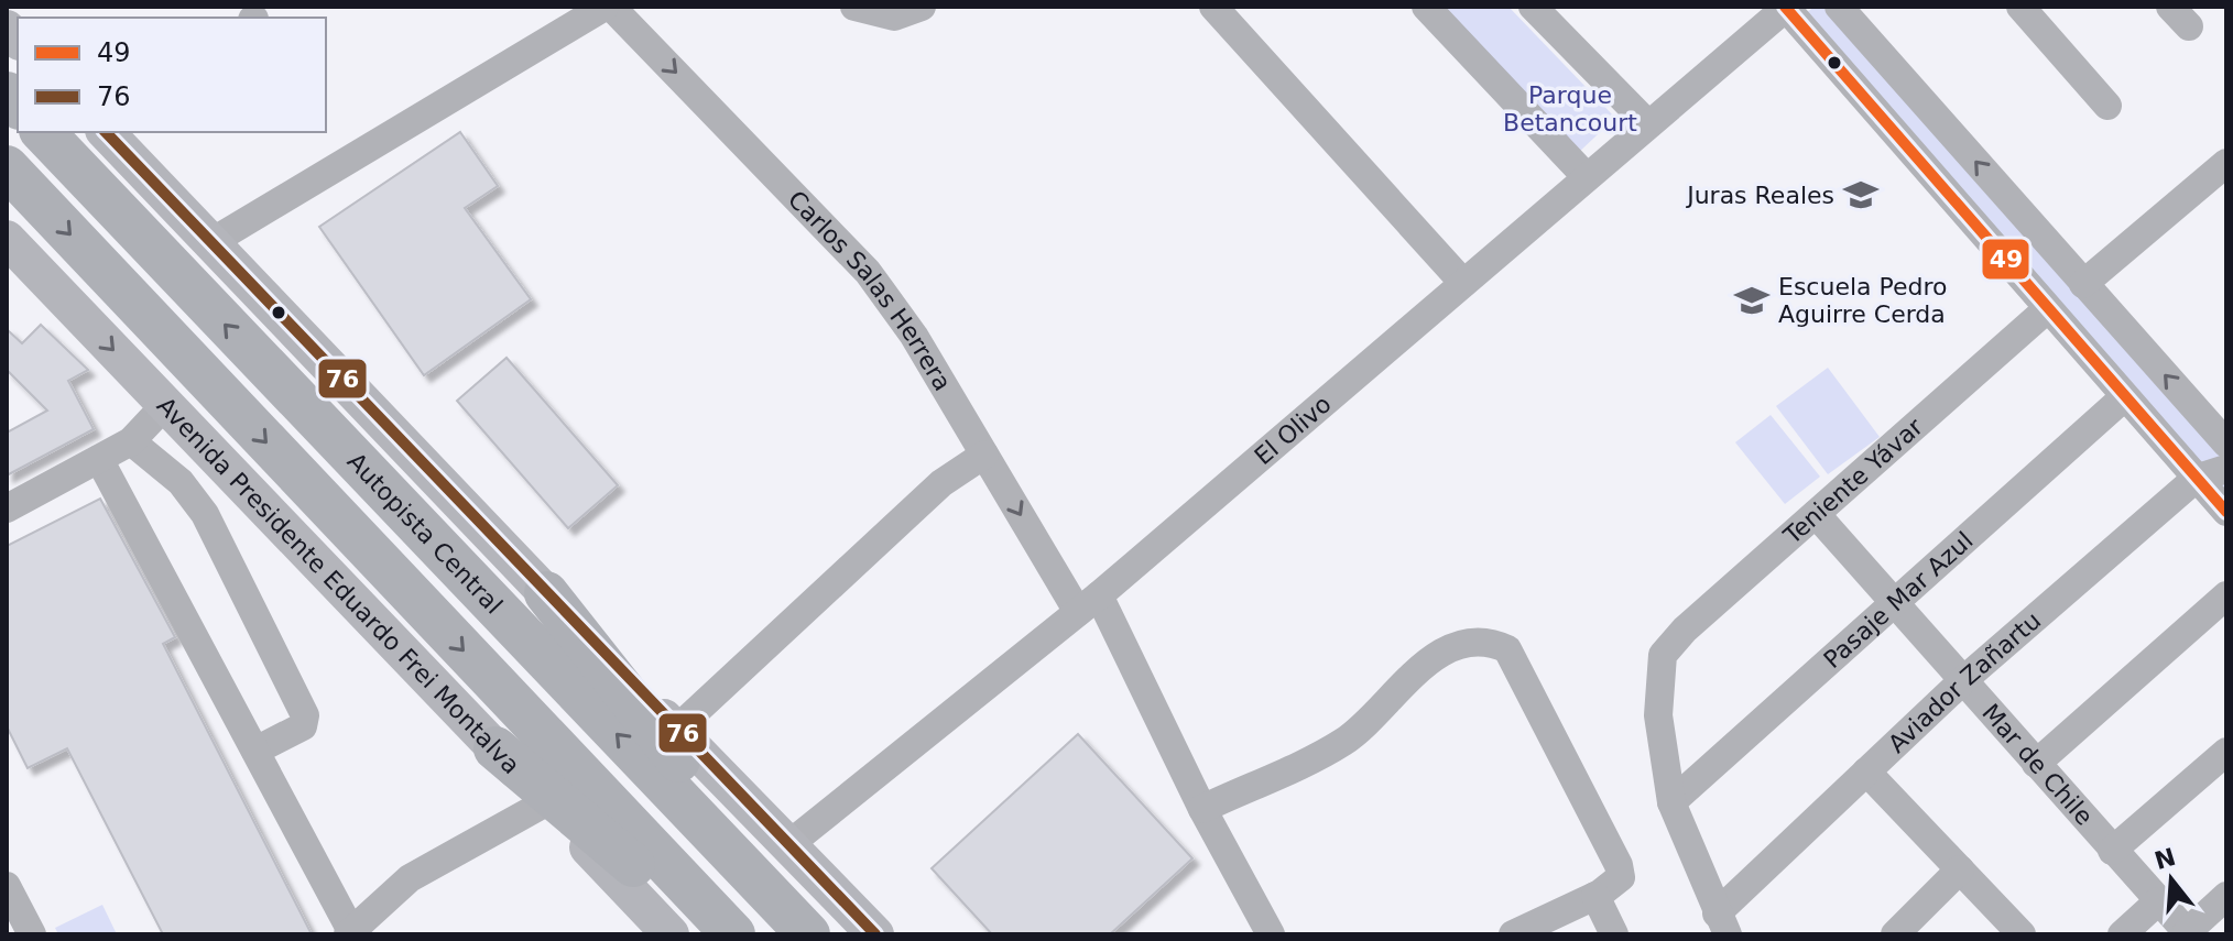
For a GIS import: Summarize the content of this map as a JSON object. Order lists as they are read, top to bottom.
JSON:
{
  "streets": {
    "highway": ["Autopista Central"],
    "main road": ["Avenida Presidente Eduardo Frei Montalva"],
    "street": [
      "Carlos Salas Herrera",
      "El Olivo",
      "Teniente Yávar",
      "Pasaje Mar Azul",
      "Aviador Zañartu",
      "Mar de Chile"
    ]
  },
  "crossings": [
    ["Carlos Salas Herrera", "El Olivo"],
    ["Teniente Yávar", "Pasaje Mar Azul"],
    ["Teniente Yávar", "Mar de Chile"],
    ["Pasaje Mar Azul", "Mar de Chile"],
    ["Aviador Zañartu", "Mar de Chile"]
  ],
  "one_way": ["Carlos Salas Herrera"],
  "parks": ["Parque Betancourt"],
  "places": {
    "school or university": ["Juras Reales", "Escuela Pedro Aguirre Cerda"]
  },
  "lines": ["transit line 49", "transit line 76"],
  "legend": ["49", "76"],
  "north": "top"
}
